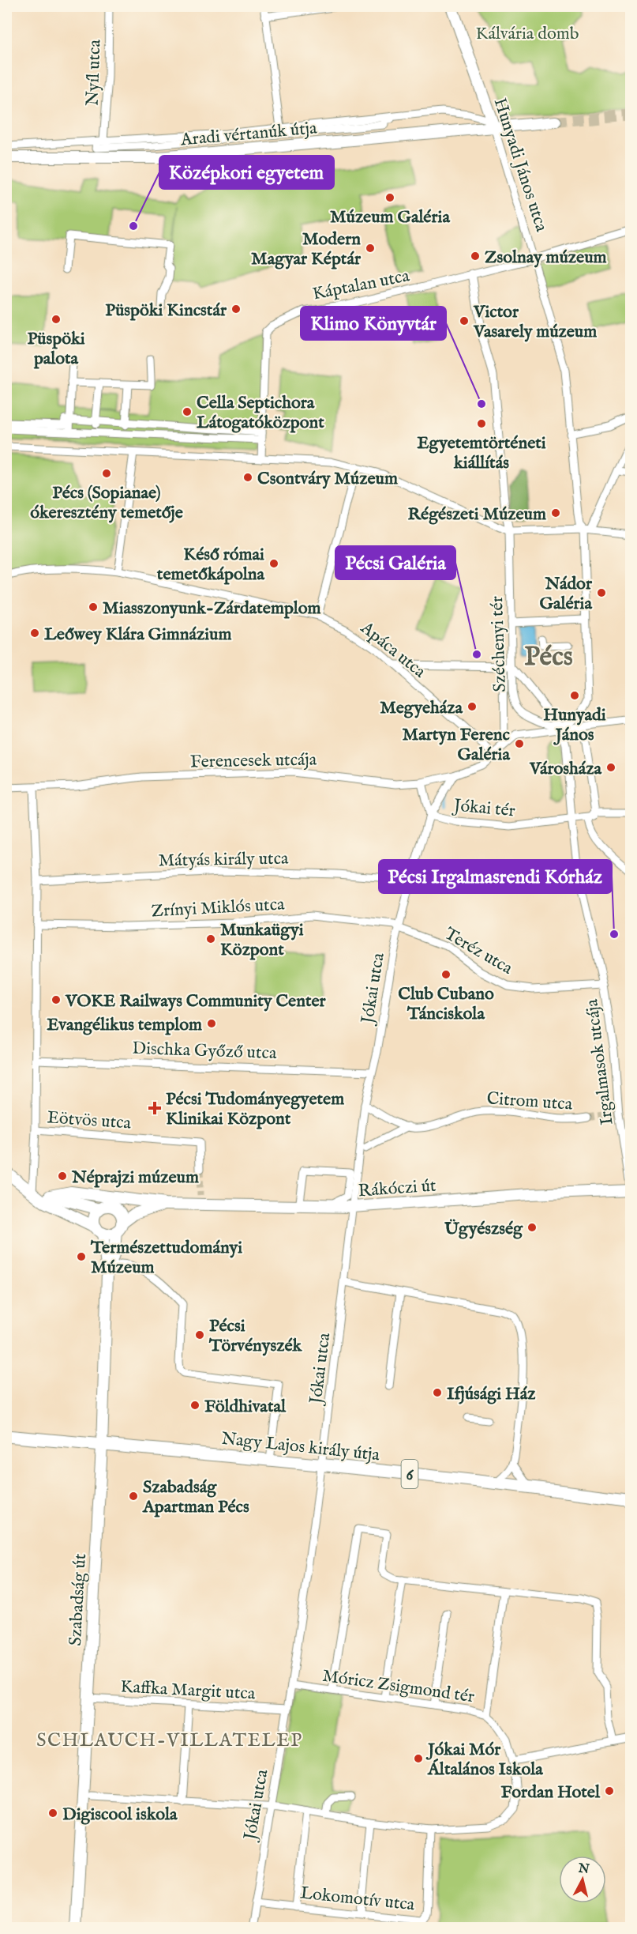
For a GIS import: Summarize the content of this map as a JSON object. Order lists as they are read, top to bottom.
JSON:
{
  "streets": {
    "main road": ["Nagy Lajos király útja", "6"],
    "street": [
      "Nyíl utca",
      "Aradi vértanúk útja",
      "Hunyadi János utca",
      "Káptalan utca",
      "Széchenyi tér",
      "Apáca utca",
      "Ferencesek utcája",
      "Jókai tér",
      "Mátyás király utca",
      "Zrínyi Miklós utca",
      "Teréz utca",
      "Jókai utca",
      "Dischka Győző utca",
      "Irgalmasok utcája",
      "Citrom utca",
      "Eötvös utca",
      "Rákóczi út",
      "Szabadság út",
      "Móricz Zsigmond tér",
      "Kaffka Margit utca",
      "Lokomotív utca"
    ]
  },
  "crossings": [
    ["Nyíl utca", "Aradi vértanúk útja"],
    ["Aradi vértanúk útja", "Hunyadi János utca"],
    ["Hunyadi János utca", "Káptalan utca"],
    ["Káptalan utca", "Széchenyi tér"],
    ["Széchenyi tér", "Ferencesek utcája"],
    ["Apáca utca", "Ferencesek utcája"],
    ["Ferencesek utcája", "Jókai tér"],
    ["Ferencesek utcája", "Jókai utca"],
    ["Jókai tér", "Jókai utca"],
    ["Jókai tér", "Irgalmasok utcája"],
    ["Mátyás király utca", "Jókai utca"],
    ["Zrínyi Miklós utca", "Teréz utca"],
    ["Zrínyi Miklós utca", "Jókai utca"],
    ["Teréz utca", "Jókai utca"],
    ["Teréz utca", "Irgalmasok utcája"],
    ["Jókai utca", "Dischka Győző utca"],
    ["Jókai utca", "Citrom utca"],
    ["Jókai utca", "Rákóczi út"],
    ["Jókai utca", "Nagy Lajos király útja"],
    ["Jókai utca", "Móricz Zsigmond tér"],
    ["Jókai utca", "Kaffka Margit utca"],
    ["Jókai utca", "Lokomotív utca"],
    ["Irgalmasok utcája", "Rákóczi út"],
    ["Rákóczi út", "Szabadság út"],
    ["Nagy Lajos király útja", "6"],
    ["Nagy Lajos király útja", "Szabadság út"],
    ["6", "Szabadság út"],
    ["Szabadság út", "Kaffka Margit utca"],
    ["Móricz Zsigmond tér", "Lokomotív utca"]
  ],
  "districts": ["Pécs", "SCHLAUCH-VILLATELEP"],
  "parks": ["Kálvária domb"],
  "places": {
    "other": [
      "Múzeum Galéria",
      "Középkori egyetem",
      "Modern Magyar Képtár",
      "Zsolnay múzeum",
      "Püspöki Kincstár",
      "Püspöki palota",
      "Victor Vasarely múzeum",
      "Klimo Könyvtár",
      "Cella Septichora Látogatóközpont",
      "Egyetemtörténeti kiállítás",
      "Pécs (Sopianae) ókeresztény temetője",
      "Csontváry Múzeum",
      "Régészeti Múzeum",
      "Késő római temetőkápolna",
      "Nádor Galéria",
      "Miasszonyunk-Zárdatemplom",
      "Leőwey Klára Gimnázium",
      "Pécsi Galéria",
      "Hunyadi János",
      "Megyeháza",
      "Martyn Ferenc Galéria",
      "Városháza",
      "Pécsi Irgalmasrendi Kórház",
      "Munkaügyi Központ",
      "Club Cubano Tánciskola",
      "VOKE Railways Community Center",
      "Evangélikus templom",
      "Néprajzi múzeum",
      "Ügyészség",
      "Természettudományi Múzeum",
      "Pécsi Törvényszék",
      "Ifjúsági Ház",
      "Földhivatal",
      "Szabadság Apartman Pécs",
      "Jókai Mór Általános Iskola",
      "Fordan Hotel",
      "Digiscool iskola"
    ],
    "health": ["Pécsi Tudományegyetem Klinikai Központ"]
  },
  "north": "top"
}
